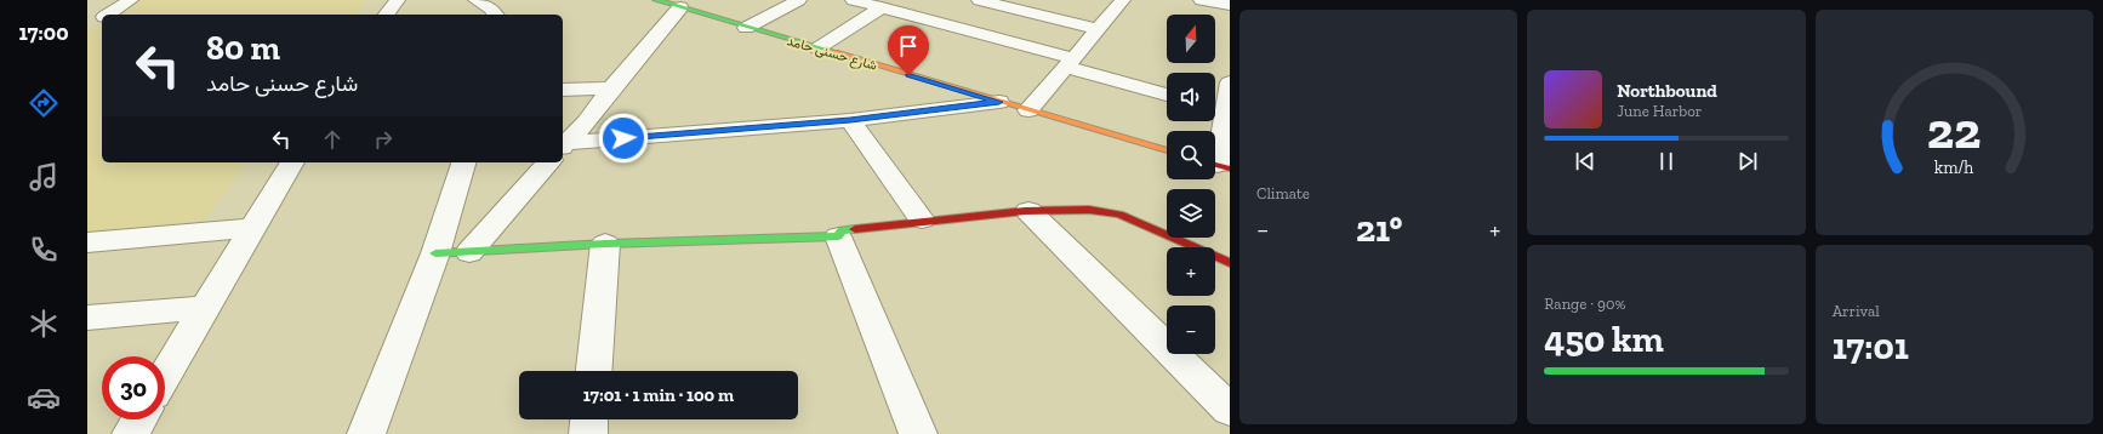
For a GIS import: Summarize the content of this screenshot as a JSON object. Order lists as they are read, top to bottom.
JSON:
{
  "streets": {
    "street": ["شارع حسنى حامد"]
  },
  "north": "top",
  "page": {
    "tabs": "17:00",
    "tile": [
      "Climate",
      ["Range · 90%", "450 km"],
      ["Arrival", "17:01"]
    ],
    "map_buttons": ["+", "−"],
    "turn": ["80 m", "شارع حسنى حامد"],
    "song": ["Northbound", "June Harbor"],
    "heat": ["−", "21°", "+"],
    "limit": "30",
    "trip": "17:01 · 1 min · 100 m",
    "gauge": ["22", "km/h"]
  }
}
